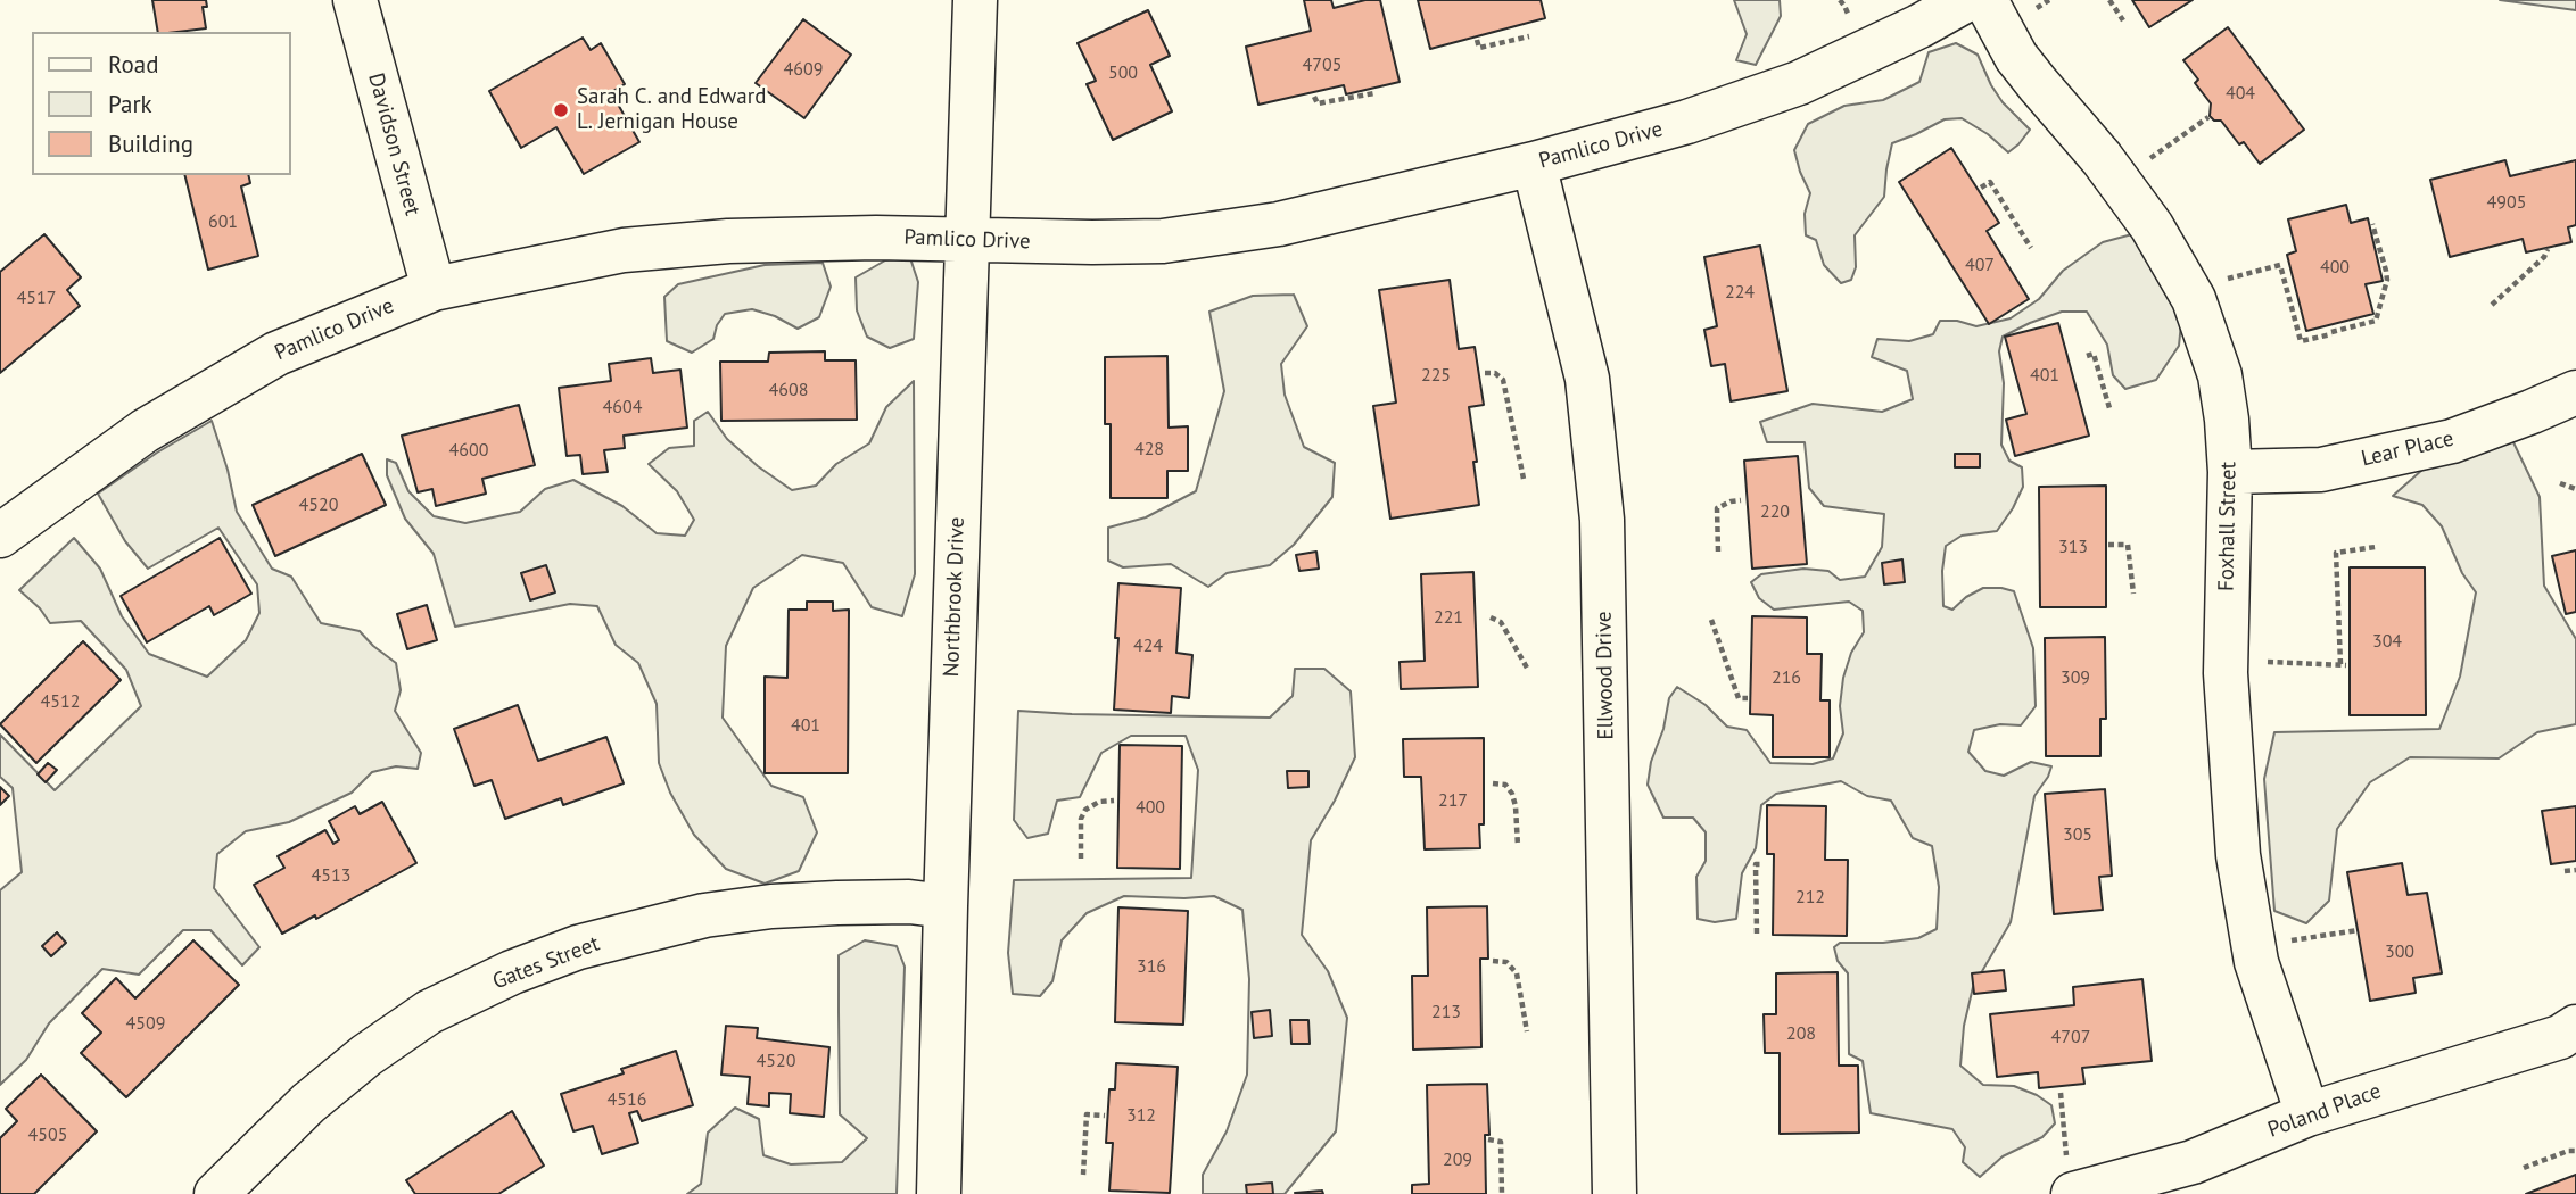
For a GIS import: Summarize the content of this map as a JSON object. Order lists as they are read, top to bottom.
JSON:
{
  "streets": {
    "street": [
      "Davidson Street",
      "Pamlico Drive",
      "Lear Place",
      "Foxhall Street",
      "Northbrook Drive",
      "Ellwood Drive",
      "Gates Street",
      "Poland Place"
    ]
  },
  "crossings": [
    ["Davidson Street", "Pamlico Drive"],
    ["Pamlico Drive", "Northbrook Drive"],
    ["Pamlico Drive", "Ellwood Drive"],
    ["Lear Place", "Foxhall Street"],
    ["Foxhall Street", "Poland Place"],
    ["Northbrook Drive", "Gates Street"]
  ],
  "places": ["Sarah C. and Edward L. Jernigan House"],
  "house_numbers": [
    "4705",
    "4609",
    "500",
    "404",
    "4905",
    "601",
    "407",
    "400",
    "224",
    "4517",
    "225",
    "401",
    "4608",
    "4604",
    "428",
    "4600",
    "4520",
    "220",
    "313",
    "221",
    "304",
    "424",
    "216",
    "309",
    "4512",
    "401",
    "217",
    "400",
    "305",
    "4513",
    "212",
    "300",
    "316",
    "213",
    "4509",
    "208",
    "4707",
    "4520",
    "4516",
    "312",
    "4505",
    "209"
  ],
  "legend": ["Road", "Park", "Building"]
}
